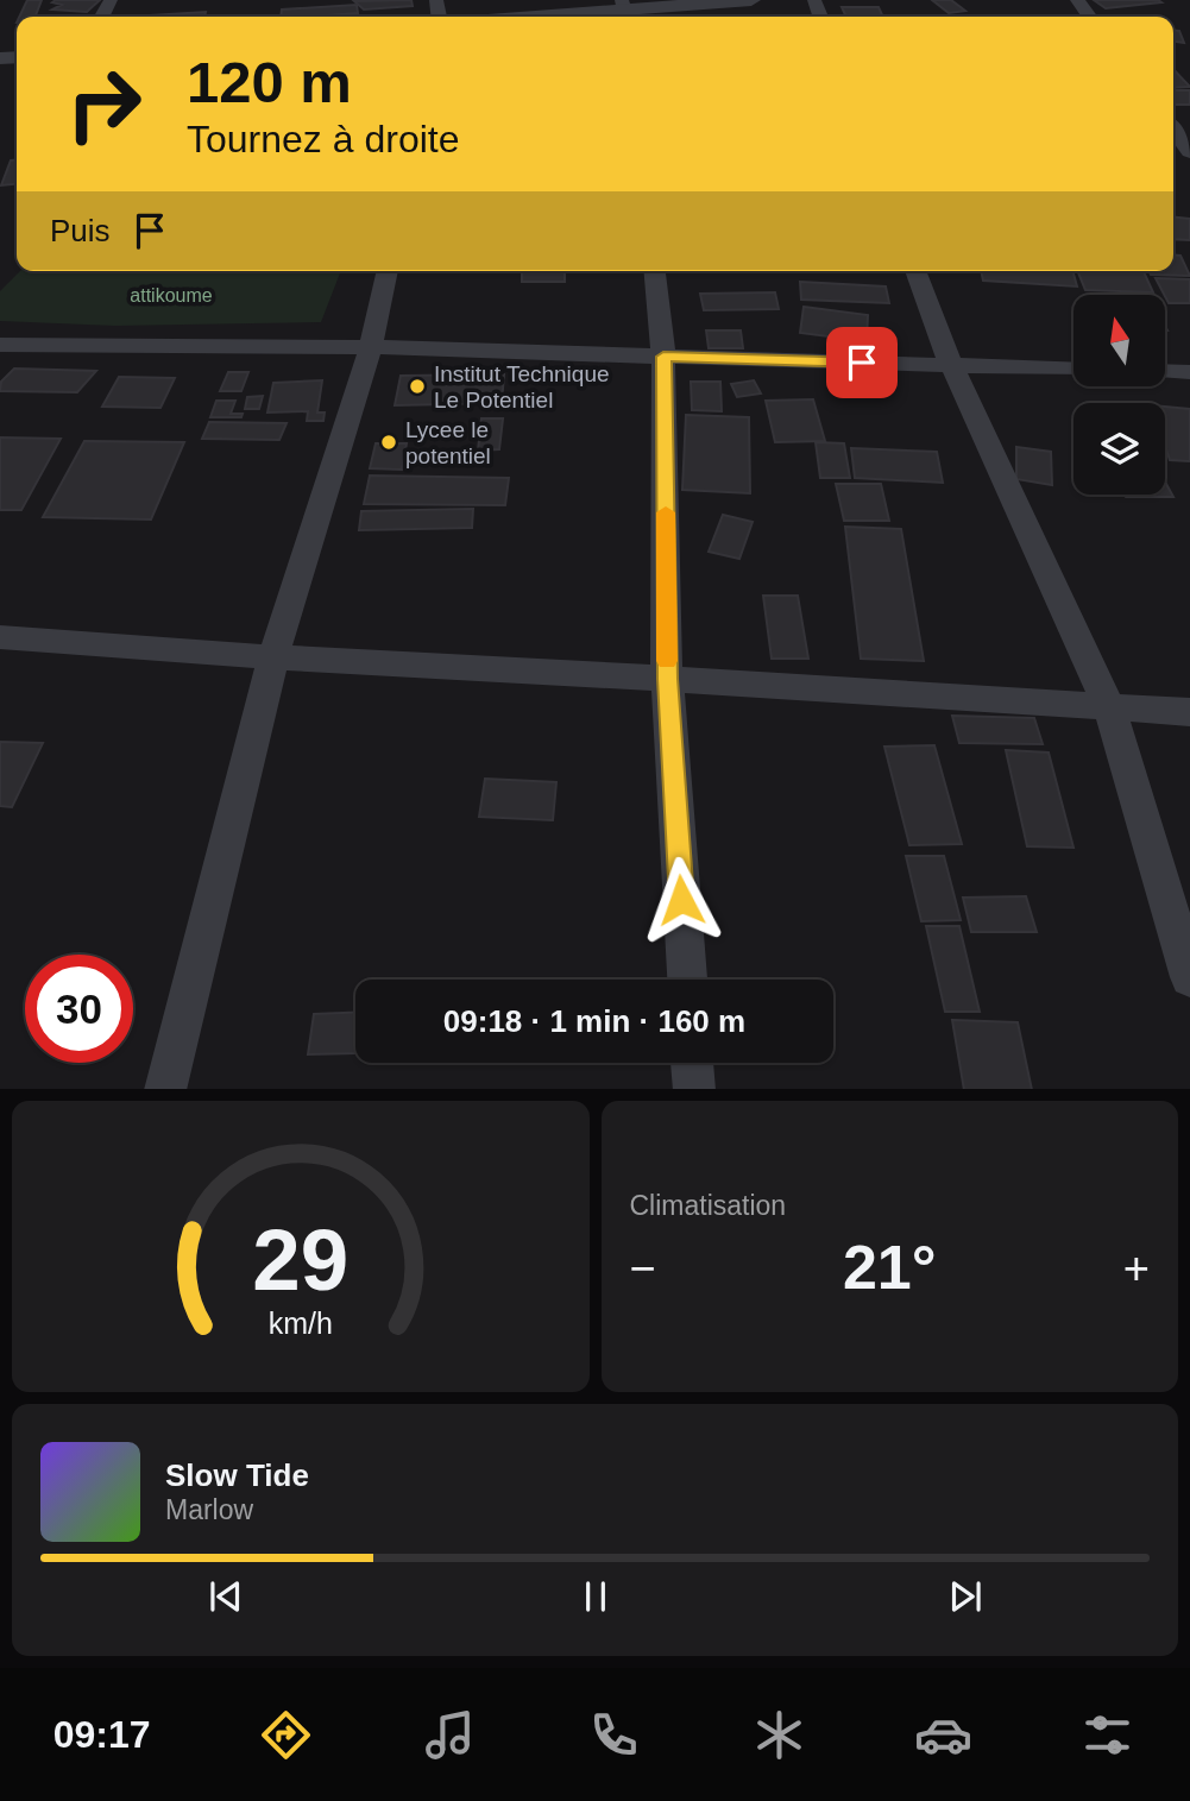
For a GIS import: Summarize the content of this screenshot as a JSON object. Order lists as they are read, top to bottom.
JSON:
{
  "parks": ["attikoume"],
  "places": ["Institut Technique Le Potentiel", "Lycee le potentiel"],
  "north": "top",
  "page": {
    "turn": ["120 m", "Tournez à droite"],
    "then": "Puis",
    "limit": "30",
    "trip": "09:18 · 1 min · 160 m",
    "tile": "Climatisation",
    "heat": ["−", "21°", "+"],
    "song": ["Slow Tide", "Marlow"],
    "tabs": "09:17",
    "gauge": ["29", "km/h"]
  }
}
